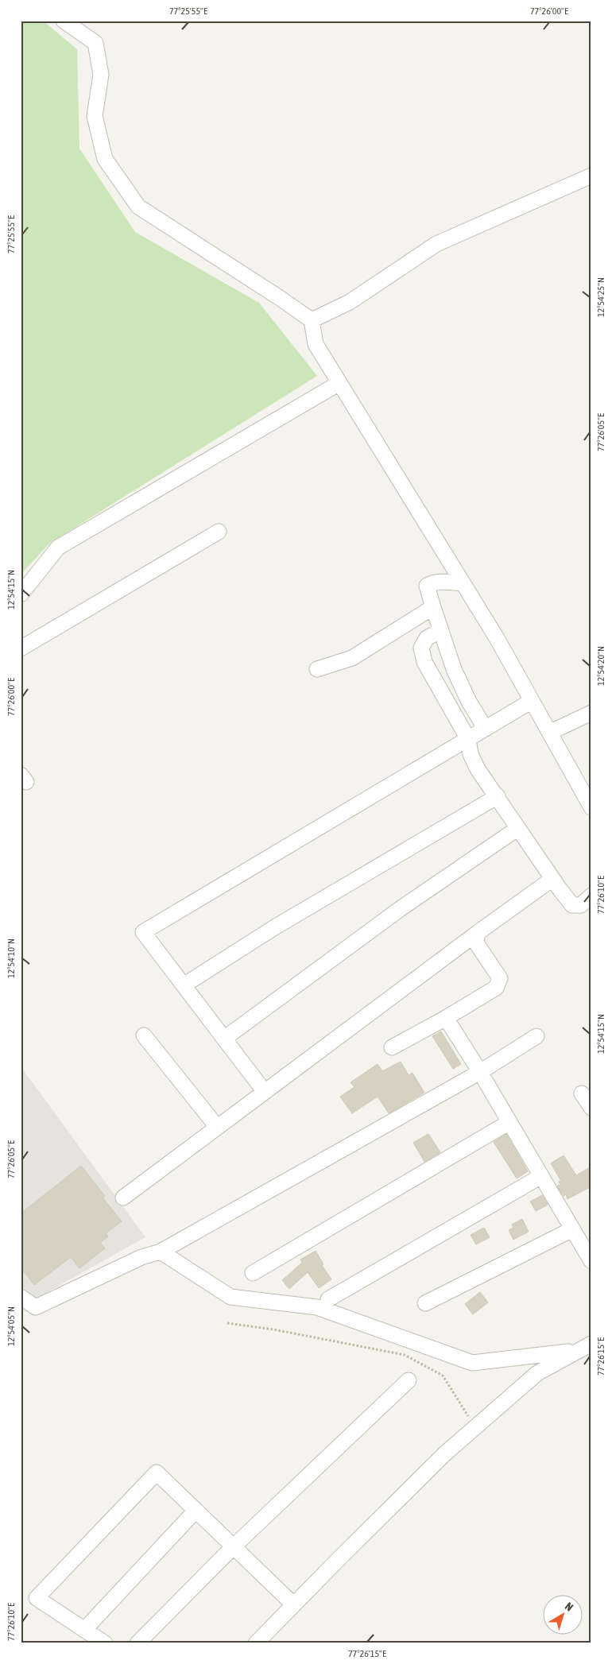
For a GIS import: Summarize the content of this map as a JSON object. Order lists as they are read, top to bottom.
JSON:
{
  "north": "top right",
  "coordinates": [
    "77°25'55\"E",
    "77°26'00\"E",
    "12°54'25\"N",
    "77°26'05\"E",
    "12°54'15\"N",
    "12°54'20\"N",
    "77°26'10\"E",
    "12°54'10\"N",
    "12°54'05\"N",
    "77°26'15\"E"
  ]
}
